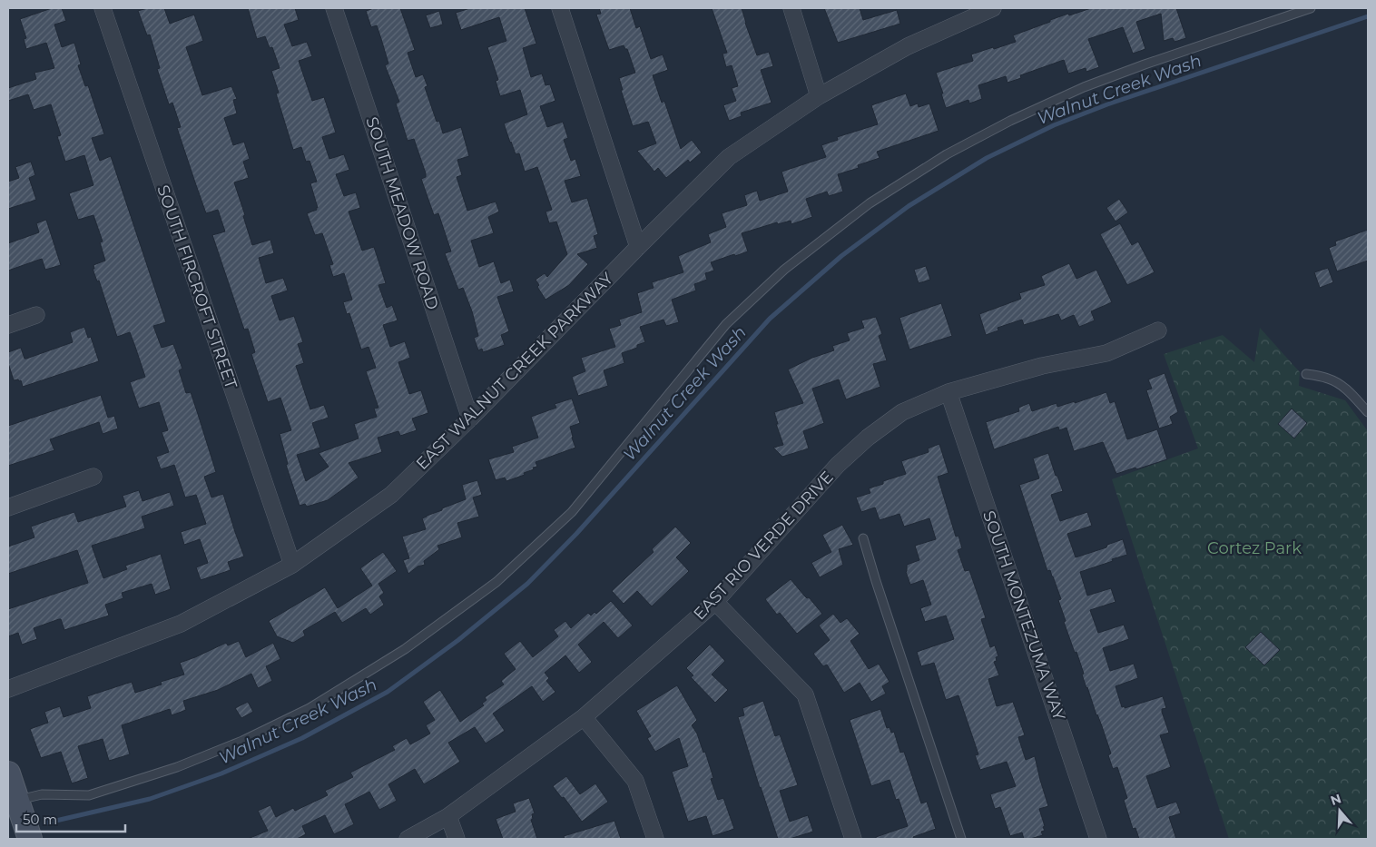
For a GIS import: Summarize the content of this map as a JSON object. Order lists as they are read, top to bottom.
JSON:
{
  "streets": {
    "street": [
      "SOUTH MEADOW ROAD",
      "SOUTH FIRCROFT STREET",
      "EAST WALNUT CREEK PARKWAY",
      "EAST RIO VERDE DRIVE",
      "SOUTH MONTEZUMA WAY"
    ]
  },
  "crossings": [
    ["SOUTH MEADOW ROAD", "EAST WALNUT CREEK PARKWAY"],
    ["SOUTH FIRCROFT STREET", "EAST WALNUT CREEK PARKWAY"],
    ["EAST RIO VERDE DRIVE", "SOUTH MONTEZUMA WAY"]
  ],
  "water": ["Walnut Creek Wash"],
  "parks": ["Cortez Park"],
  "scale_bar": "50 m",
  "north": "top"
}
